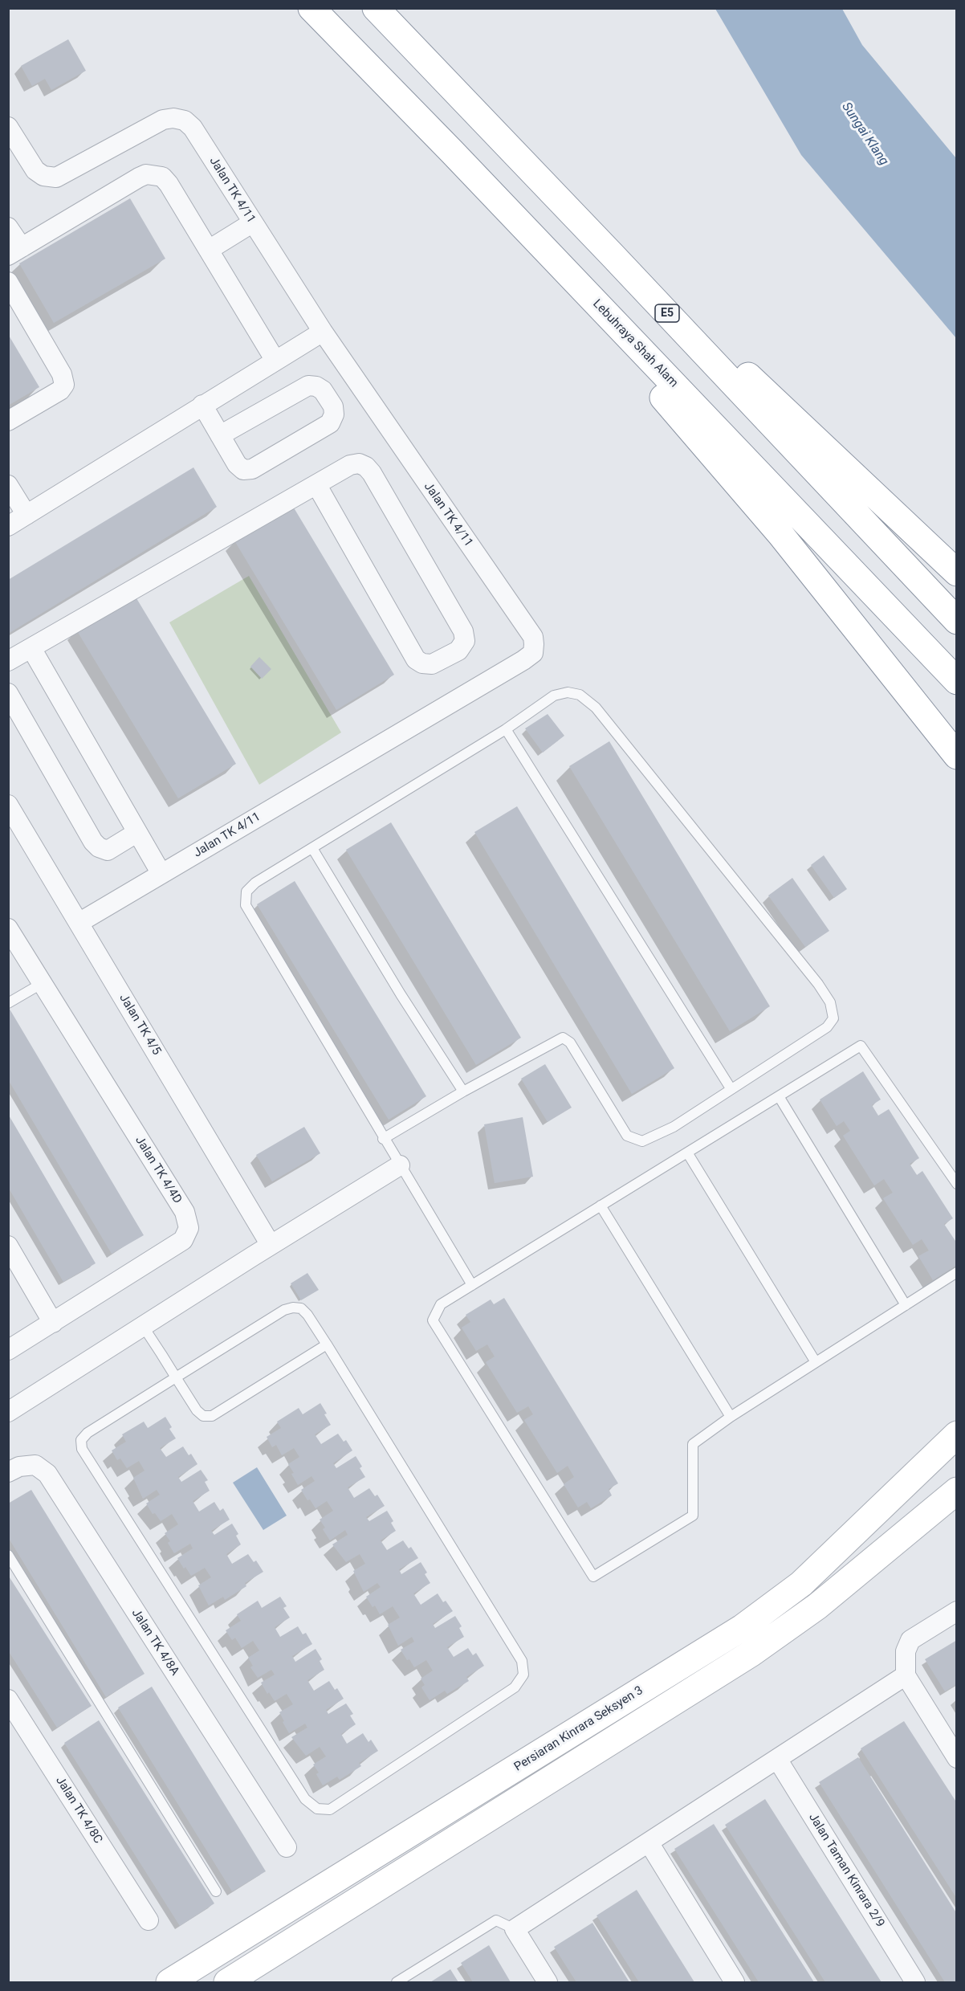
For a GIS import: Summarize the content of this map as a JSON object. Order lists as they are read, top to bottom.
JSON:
{
  "streets": {
    "main road": ["E5", "Lebuhraya Shah Alam", "Persiaran Kinrara Seksyen 3"],
    "street": [
      "Jalan TK 4/11",
      "Jalan TK 4/5",
      "Jalan TK 4/4D",
      "Jalan TK 4/8A",
      "Jalan TK 4/8C",
      "Jalan Taman Kinrara 2/9"
    ]
  },
  "crossings": [
    ["Jalan TK 4/11", "Jalan TK 4/5"]
  ],
  "water": ["Sungai Klang"]
}
